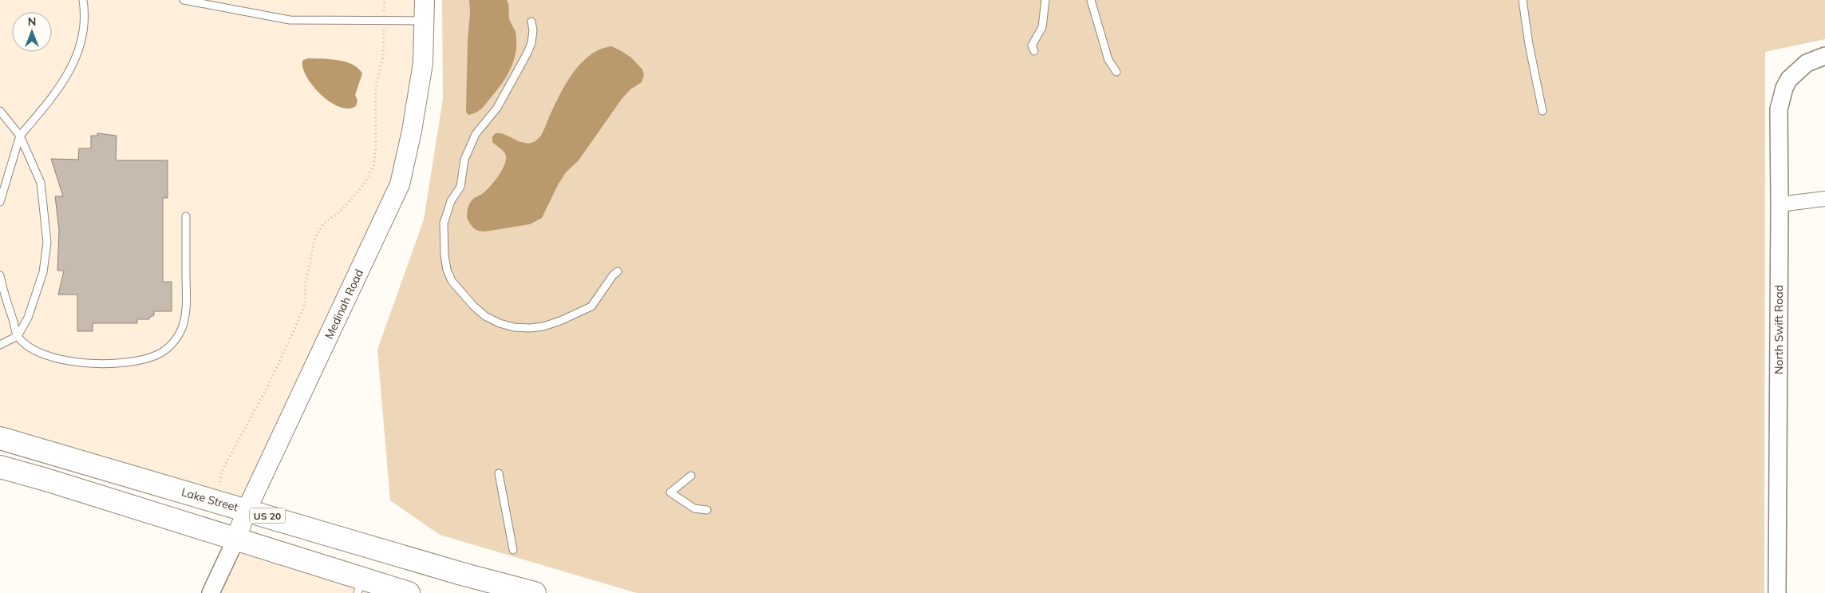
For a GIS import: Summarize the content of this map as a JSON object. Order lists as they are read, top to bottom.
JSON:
{
  "streets": {
    "main road": ["Medinah Road", "Lake Street", "US 20"],
    "street": ["North Swift Road"]
  },
  "crossings": [
    ["Medinah Road", "Lake Street"]
  ],
  "north": "top"
}
